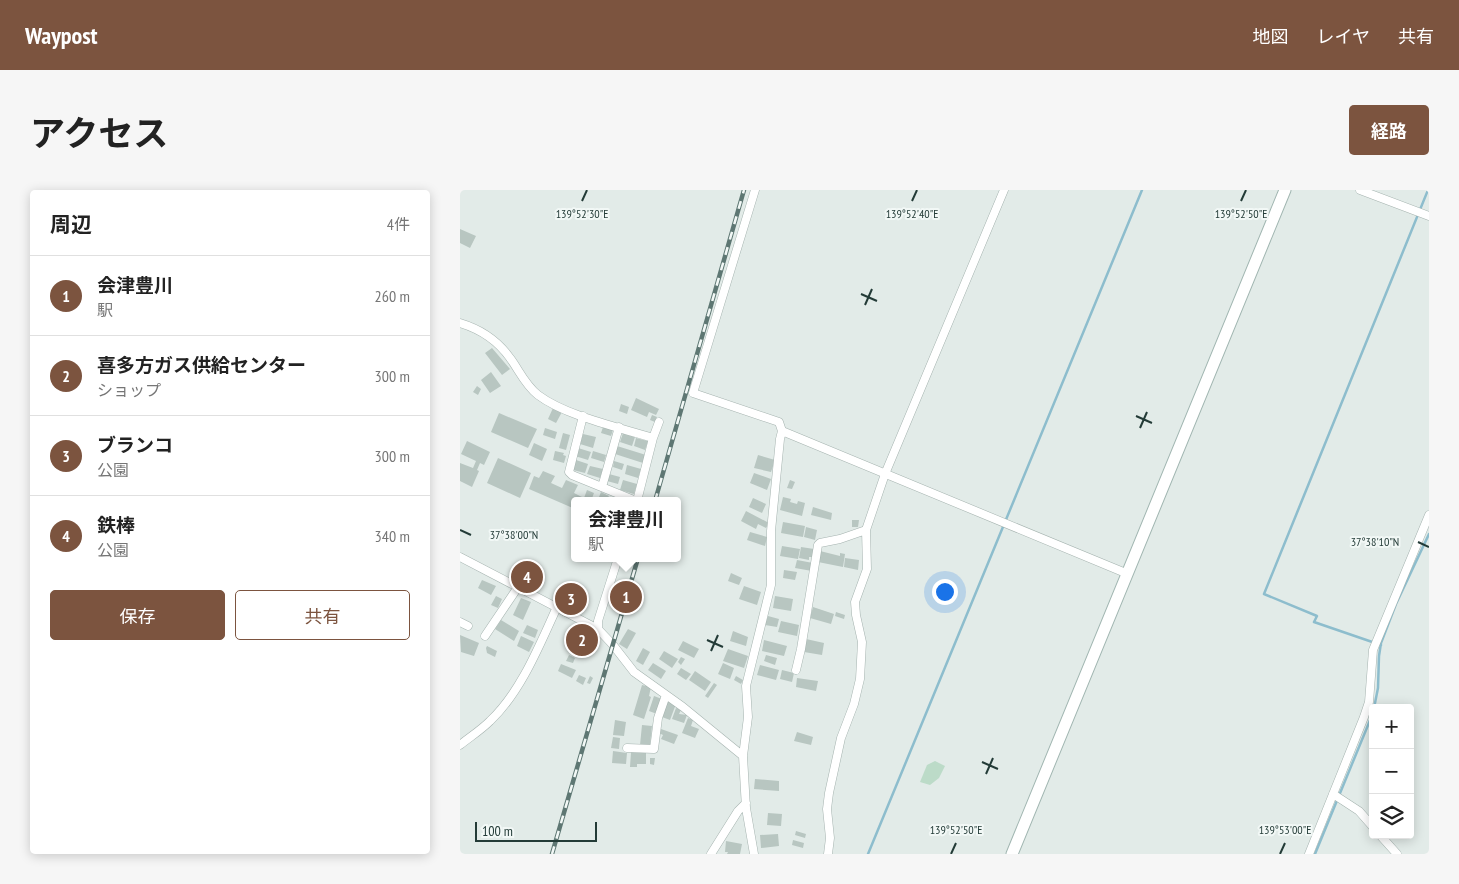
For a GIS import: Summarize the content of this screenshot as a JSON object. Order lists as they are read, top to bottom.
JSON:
{
  "scale_bar": "100 m",
  "page": {
    "header": "Waypost",
    "nav": ["地図", "レイヤ", "共有"],
    "title": "アクセス",
    "buttons": [
      "経路",
      ["保存", "共有"]
    ],
    "heading": ["周辺", "4件"],
    "list": [
      {
        "mark": "1",
        "name": "会津豊川",
        "note": "駅",
        "value": "260 m"
      },
      {
        "mark": "2",
        "name": "喜多方ガス供給センター",
        "note": "ショップ",
        "value": "300 m"
      },
      {
        "mark": "3",
        "name": "ブランコ",
        "note": "公園",
        "value": "300 m"
      },
      {
        "mark": "4",
        "name": "鉄棒",
        "note": "公園",
        "value": "340 m"
      }
    ],
    "popup": ["会津豊川", "駅"],
    "pins": [
      "4",
      "1",
      "3",
      "2"
    ],
    "map_buttons": ["+", "−"],
    "scale": "100 m"
  },
  "coordinates": [
    "139°52'30\"E",
    "139°52'40\"E",
    "139°52'50\"E",
    "37°38'00\"N",
    "37°38'10\"N",
    "139°53'00\"E"
  ]
}
